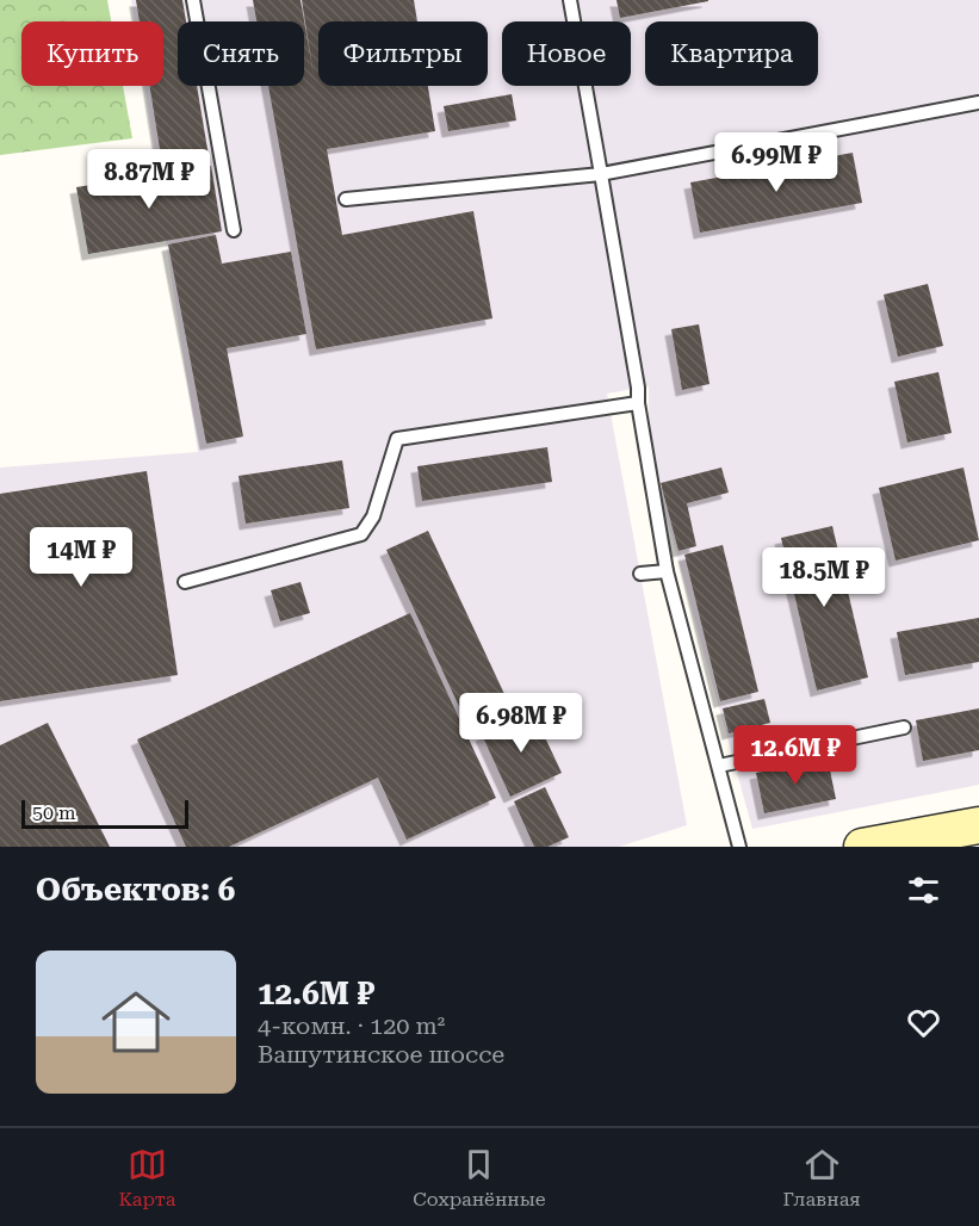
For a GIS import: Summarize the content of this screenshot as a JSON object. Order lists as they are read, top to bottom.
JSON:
{
  "scale_bar": "50 m",
  "page": {
    "chip": [
      "Купить",
      "Снять",
      "Фильтры",
      "Новое",
      "Квартира"
    ],
    "price": [
      "6.99M ₽",
      "8.87M ₽",
      "14M ₽",
      "18.5M ₽",
      "6.98M ₽",
      "12.6M ₽"
    ],
    "scale": "50 m",
    "heading": "Объектов: 6",
    "list": [
      {
        "name": "12.6M ₽",
        "note": "4-комн. · 120 m² · Вашутинское шоссе"
      }
    ],
    "tabs": ["Карта", "Сохранённые", "Главная"]
  }
}
